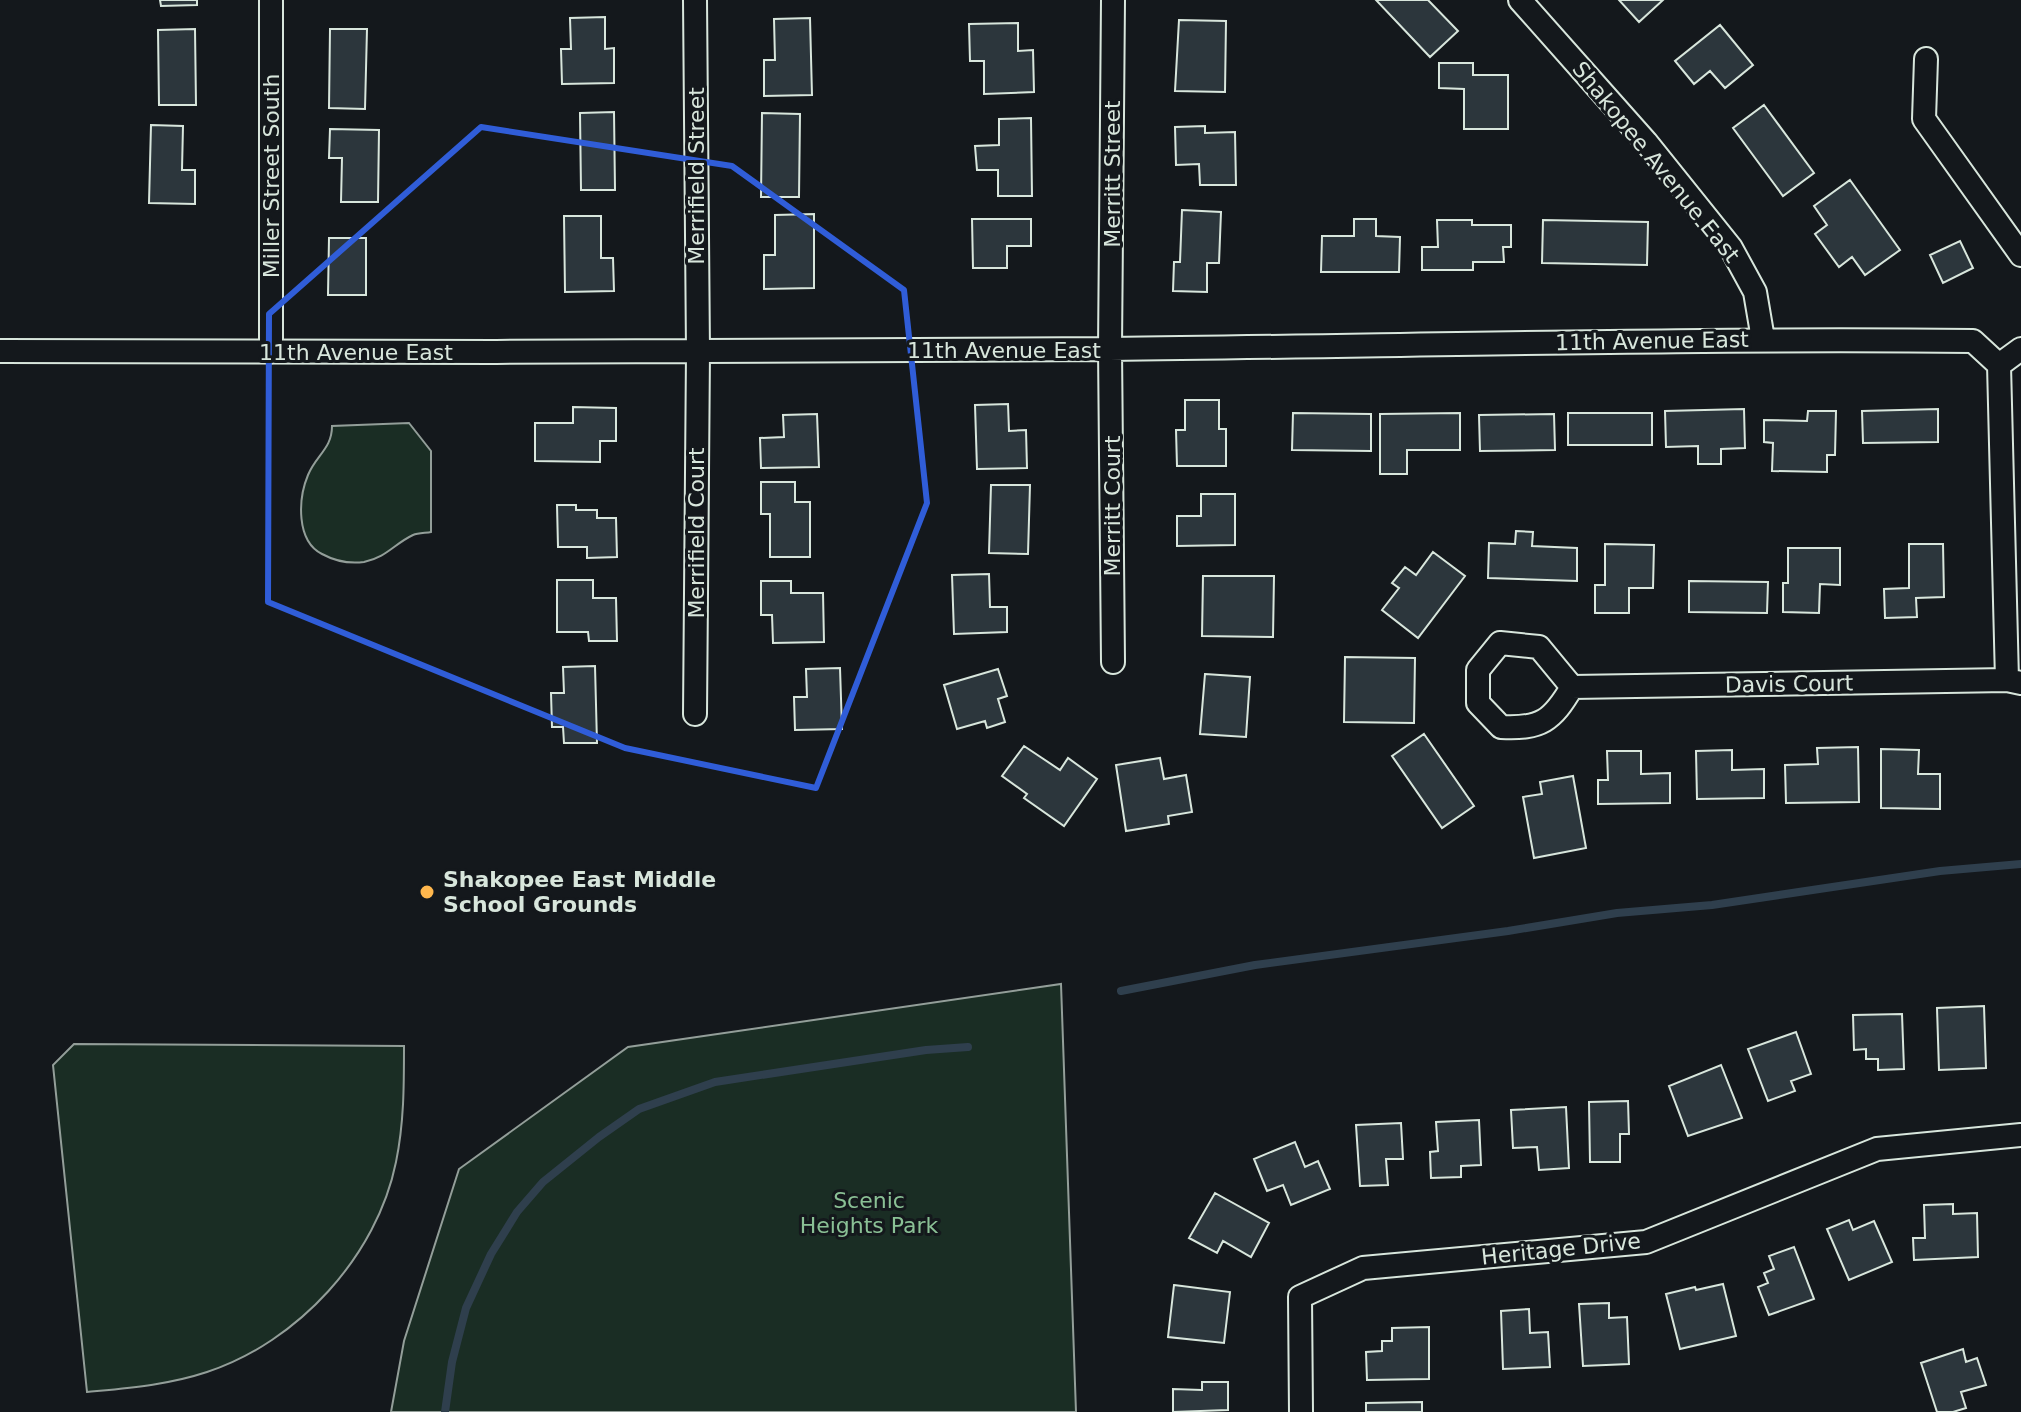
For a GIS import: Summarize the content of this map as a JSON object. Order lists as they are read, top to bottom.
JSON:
{
  "streets": {
    "street": [
      "Shakopee Avenue East",
      "Merritt Street",
      "Miller Street South",
      "Merrifield Street",
      "11th Avenue East",
      "Merritt Court",
      "Merrifield Court",
      "Davis Court",
      "Heritage Drive"
    ]
  },
  "crossings": [
    ["Shakopee Avenue East", "11th Avenue East"],
    ["Merritt Street", "11th Avenue East"],
    ["Merritt Street", "Merritt Court"],
    ["Miller Street South", "11th Avenue East"],
    ["Merrifield Street", "11th Avenue East"],
    ["Merrifield Street", "Merrifield Court"],
    ["11th Avenue East", "Merritt Court"],
    ["11th Avenue East", "Merrifield Court"]
  ],
  "parks": ["Scenic Heights Park"],
  "places": ["Shakopee East Middle School Grounds"]
}
